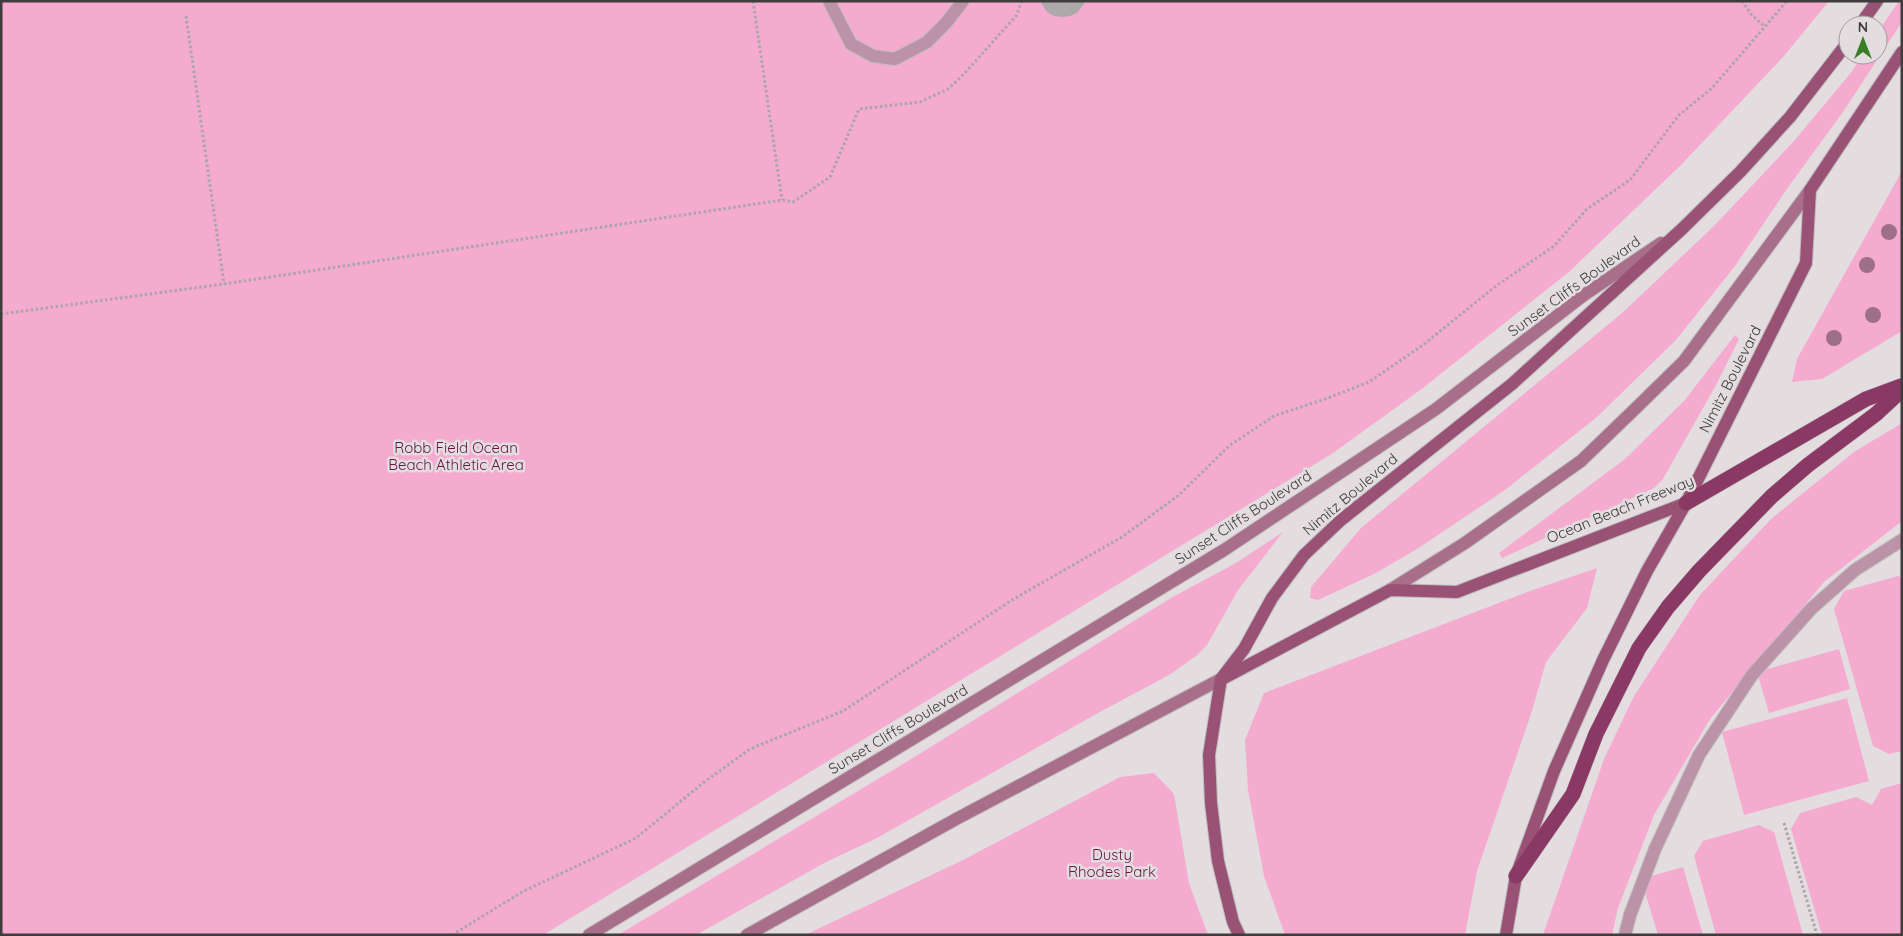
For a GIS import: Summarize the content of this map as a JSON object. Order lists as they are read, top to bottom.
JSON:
{
  "streets": {
    "highway": ["Ocean Beach Freeway"],
    "main road": ["Sunset Cliffs Boulevard", "Nimitz Boulevard"]
  },
  "crossings": [
    ["Sunset Cliffs Boulevard", "Nimitz Boulevard"],
    ["Nimitz Boulevard", "Ocean Beach Freeway"]
  ],
  "parks": ["Robb Field Ocean Beach Athletic Area", "Dusty Rhodes Park"],
  "north": "top"
}
